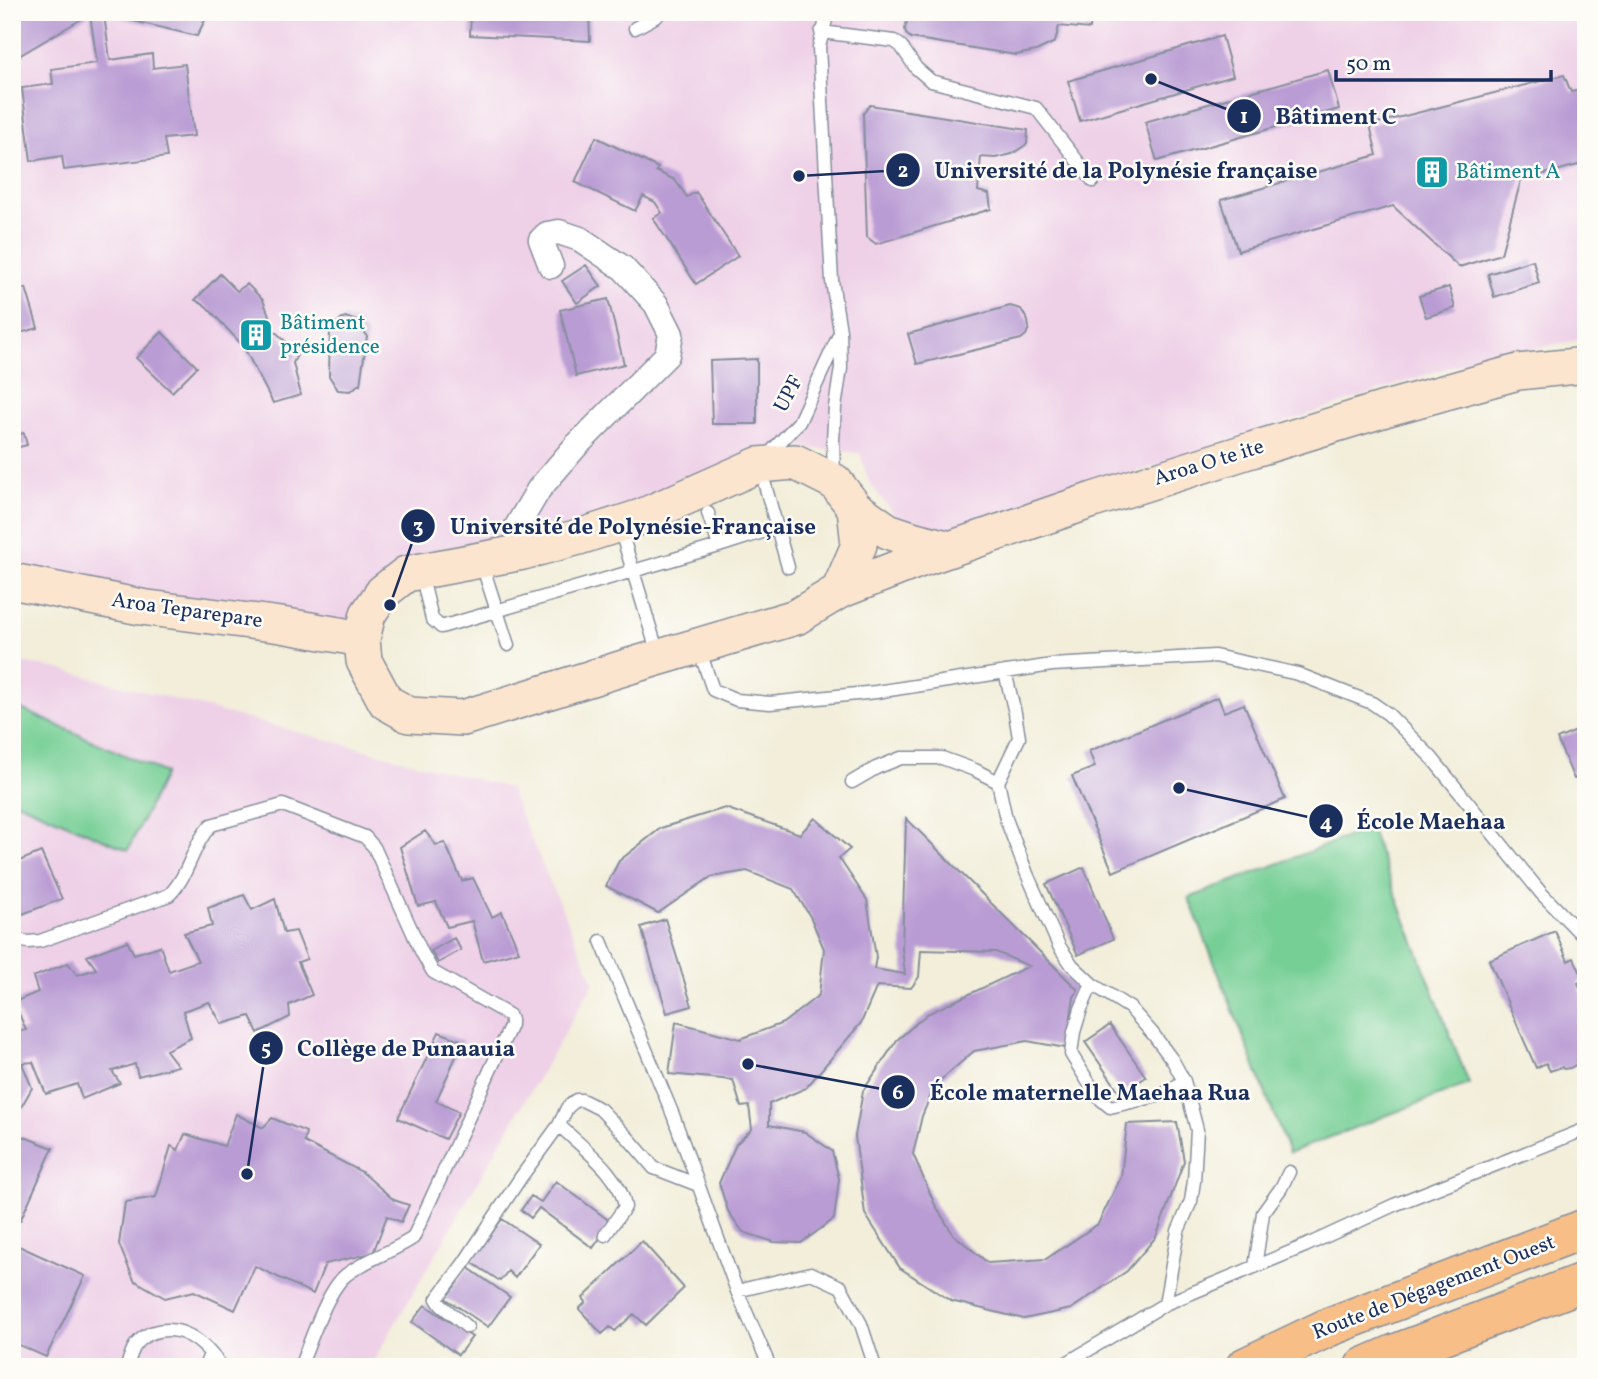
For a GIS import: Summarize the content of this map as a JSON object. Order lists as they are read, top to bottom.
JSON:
{
  "streets": {
    "highway": ["Route de Dégagement Ouest"],
    "main road": ["Aroa O te ite", "Aroa Teparepare"],
    "lane": ["UPF"]
  },
  "crossings": [
    ["Aroa O te ite", "Aroa Teparepare"]
  ],
  "places": {
    "other": [
      "Bâtiment C",
      "Université de la Polynésie française",
      "Université de Polynésie-Française",
      "École Maehaa",
      "École maternelle Maehaa Rua",
      "Collège de Punaauia"
    ],
    "building": ["Bâtiment A", "Bâtiment présidence"]
  },
  "scale_bar": "50 m"
}
